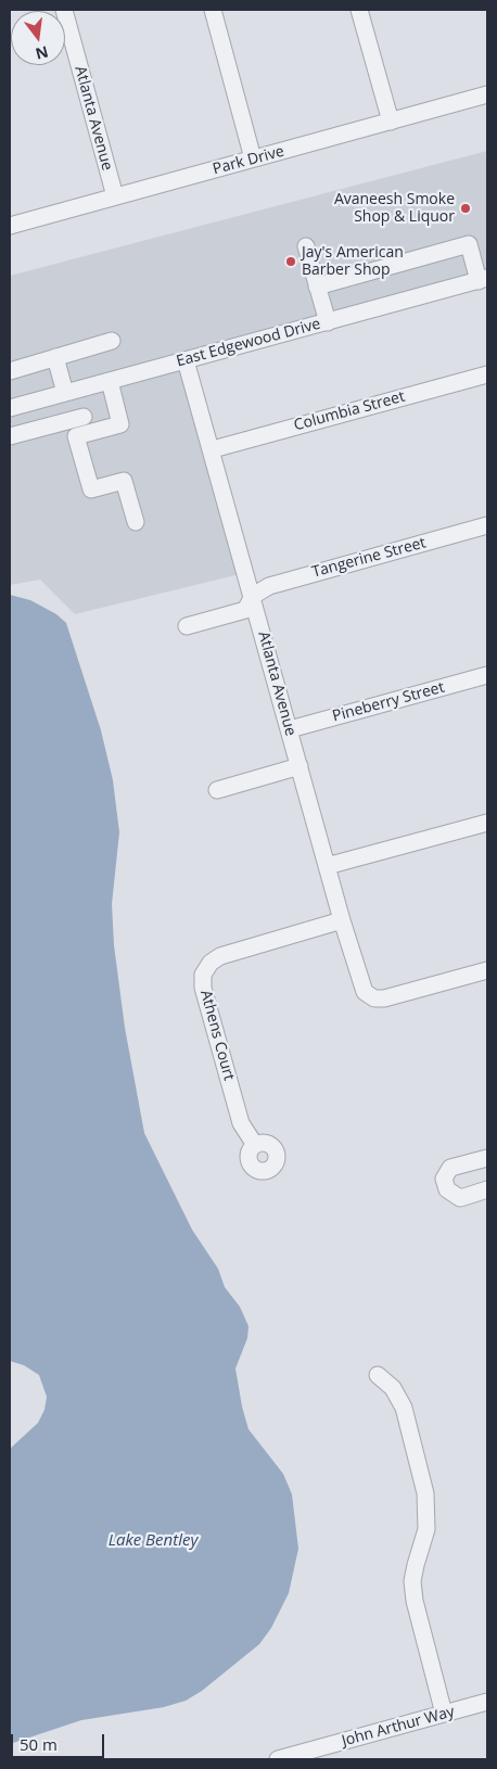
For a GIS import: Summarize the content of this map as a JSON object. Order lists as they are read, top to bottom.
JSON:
{
  "streets": {
    "street": [
      "Atlanta Avenue",
      "Park Drive",
      "East Edgewood Drive",
      "Columbia Street",
      "Tangerine Street",
      "Pineberry Street",
      "Athens Court",
      "John Arthur Way"
    ]
  },
  "crossings": [
    ["Atlanta Avenue", "Park Drive"],
    ["Atlanta Avenue", "East Edgewood Drive"],
    ["Atlanta Avenue", "Columbia Street"],
    ["Atlanta Avenue", "Tangerine Street"],
    ["Atlanta Avenue", "Pineberry Street"],
    ["Atlanta Avenue", "Athens Court"]
  ],
  "water": ["Lake Bentley"],
  "places": ["Avaneesh Smoke Shop & Liquor", "Jay's American Barber Shop"],
  "scale_bar": "50 m",
  "north": "bottom"
}
